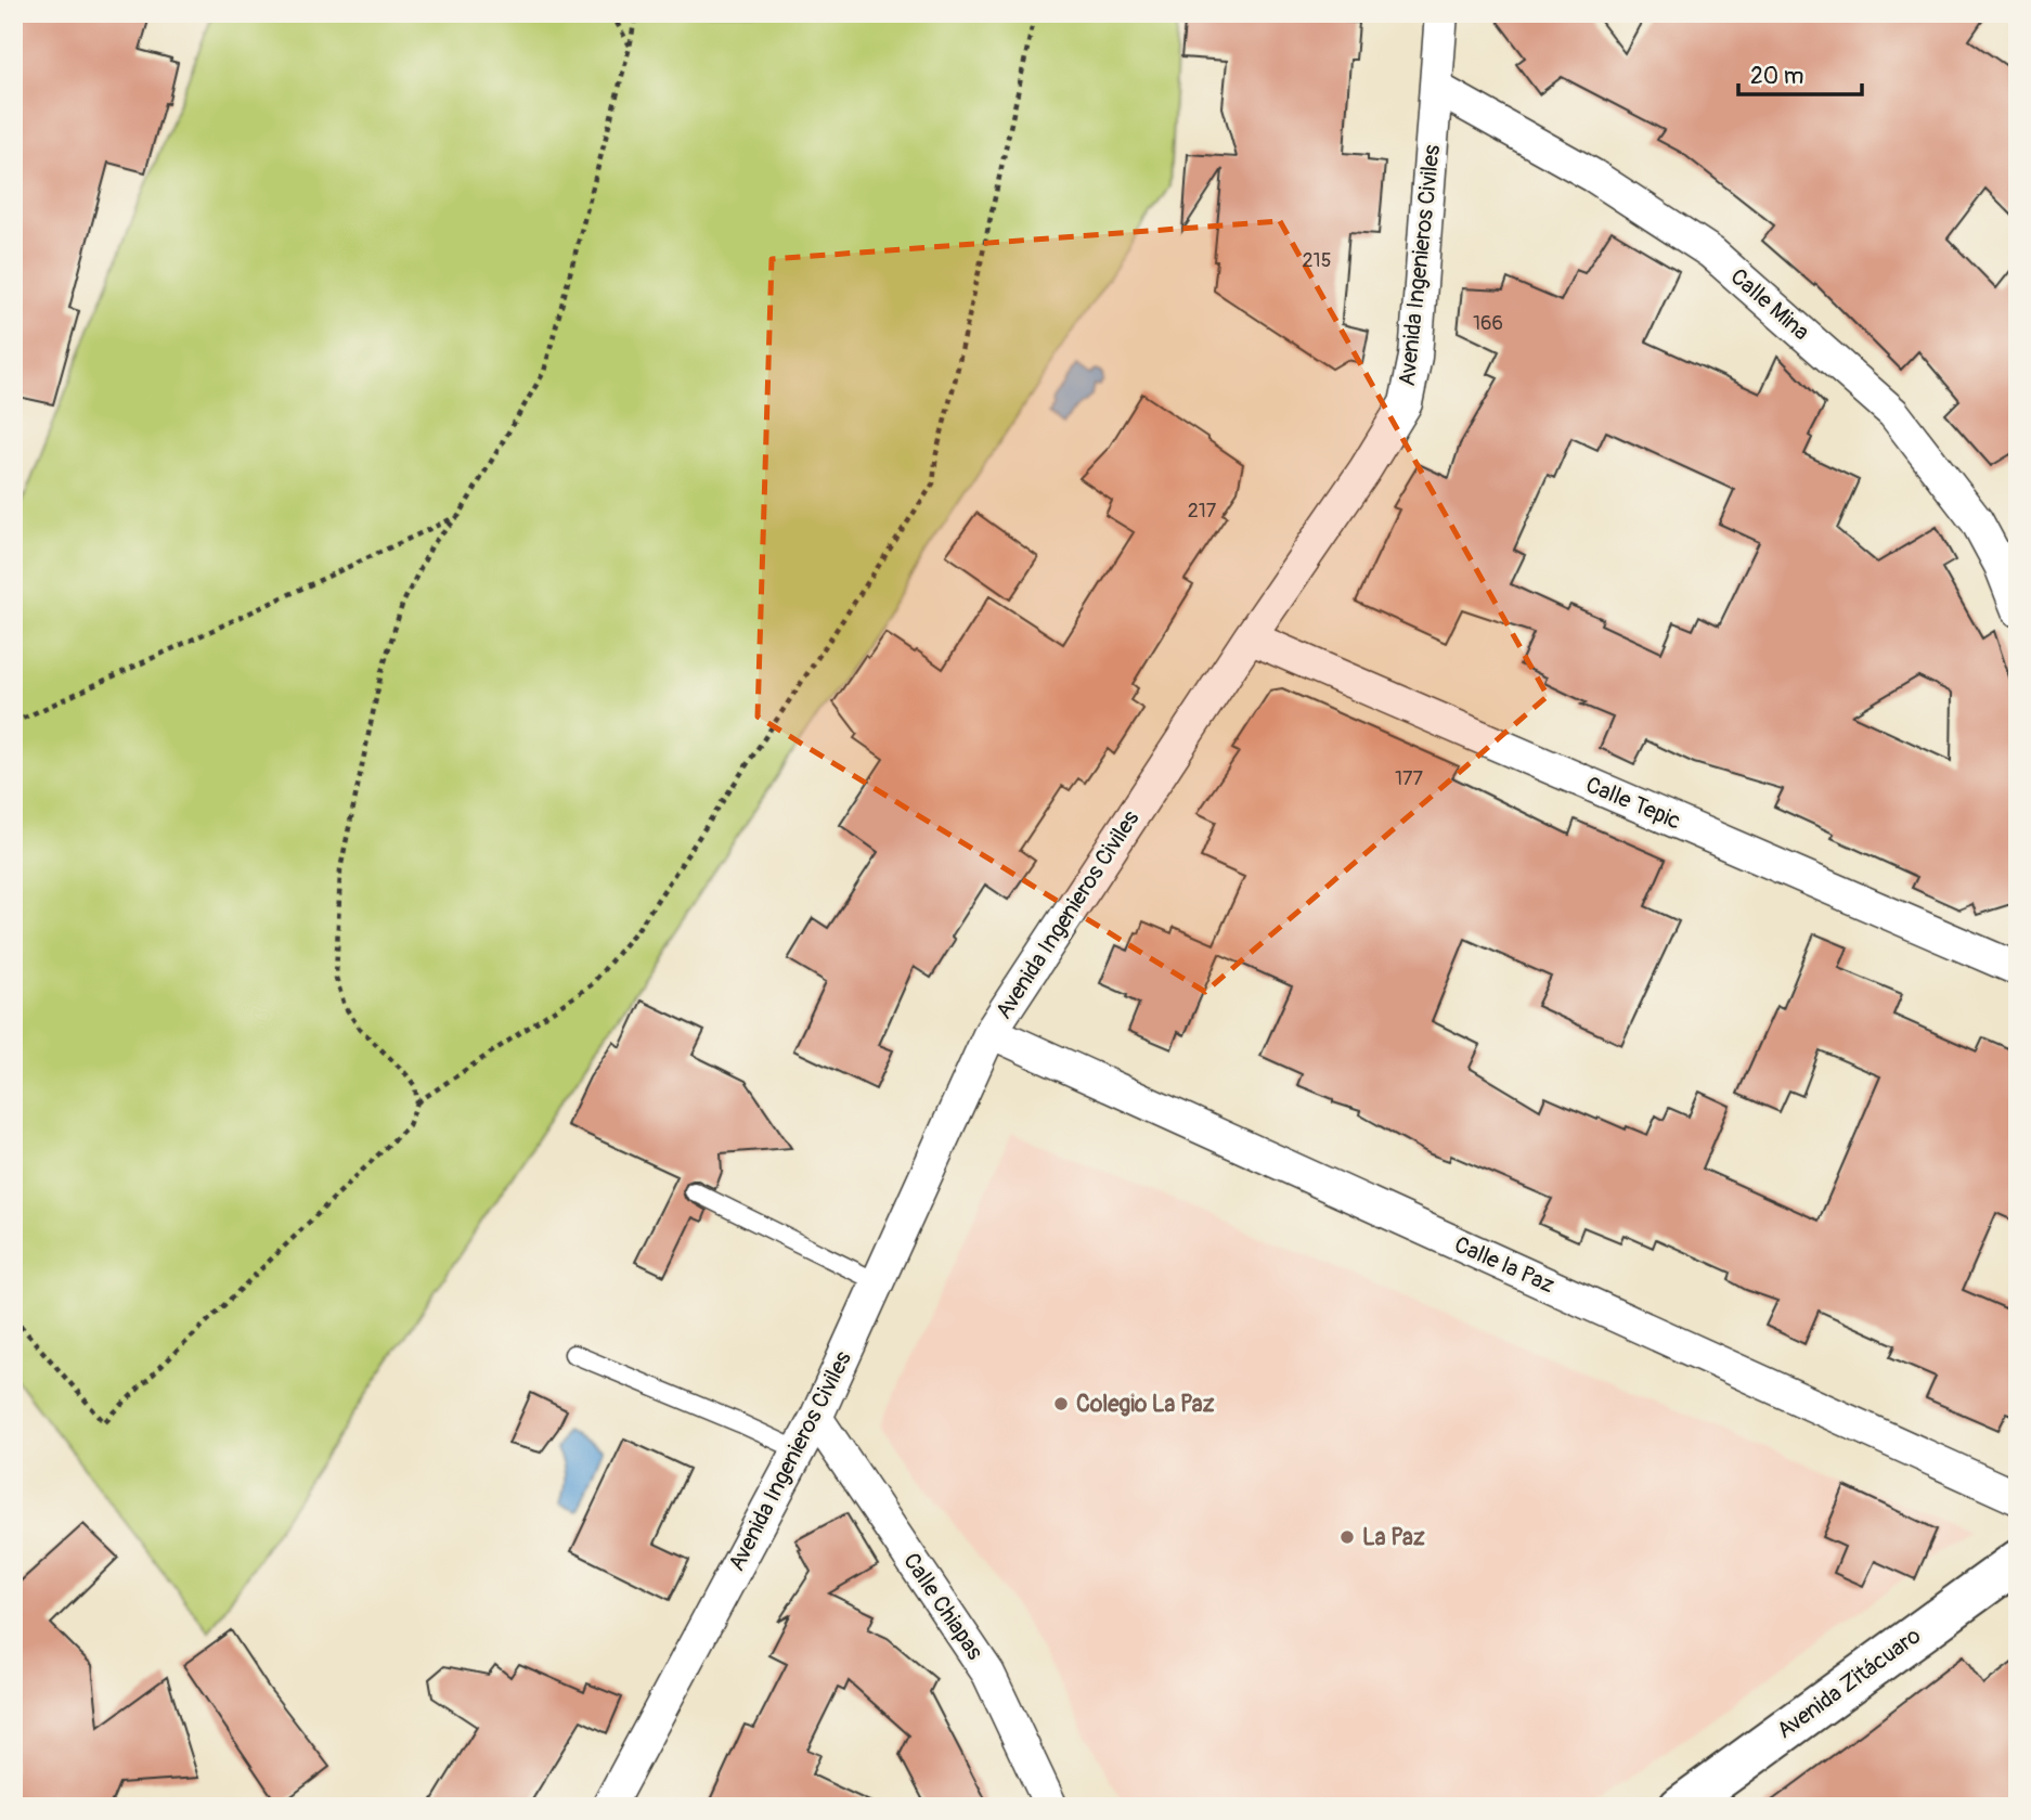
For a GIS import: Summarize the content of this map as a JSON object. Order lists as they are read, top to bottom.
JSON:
{
  "streets": {
    "street": [
      "Avenida Ingenieros Civiles",
      "Calle Mina",
      "Calle Tepic",
      "Calle la Paz",
      "Calle Chiapas",
      "Avenida Zitácuaro"
    ]
  },
  "crossings": [
    ["Avenida Ingenieros Civiles", "Calle Mina"],
    ["Avenida Ingenieros Civiles", "Calle Tepic"],
    ["Avenida Ingenieros Civiles", "Calle la Paz"],
    ["Avenida Ingenieros Civiles", "Calle Chiapas"]
  ],
  "places": ["Colegio La Paz", "La Paz"],
  "house_numbers": [
    "215",
    "166",
    "217",
    "177"
  ],
  "scale_bar": "20 m"
}
